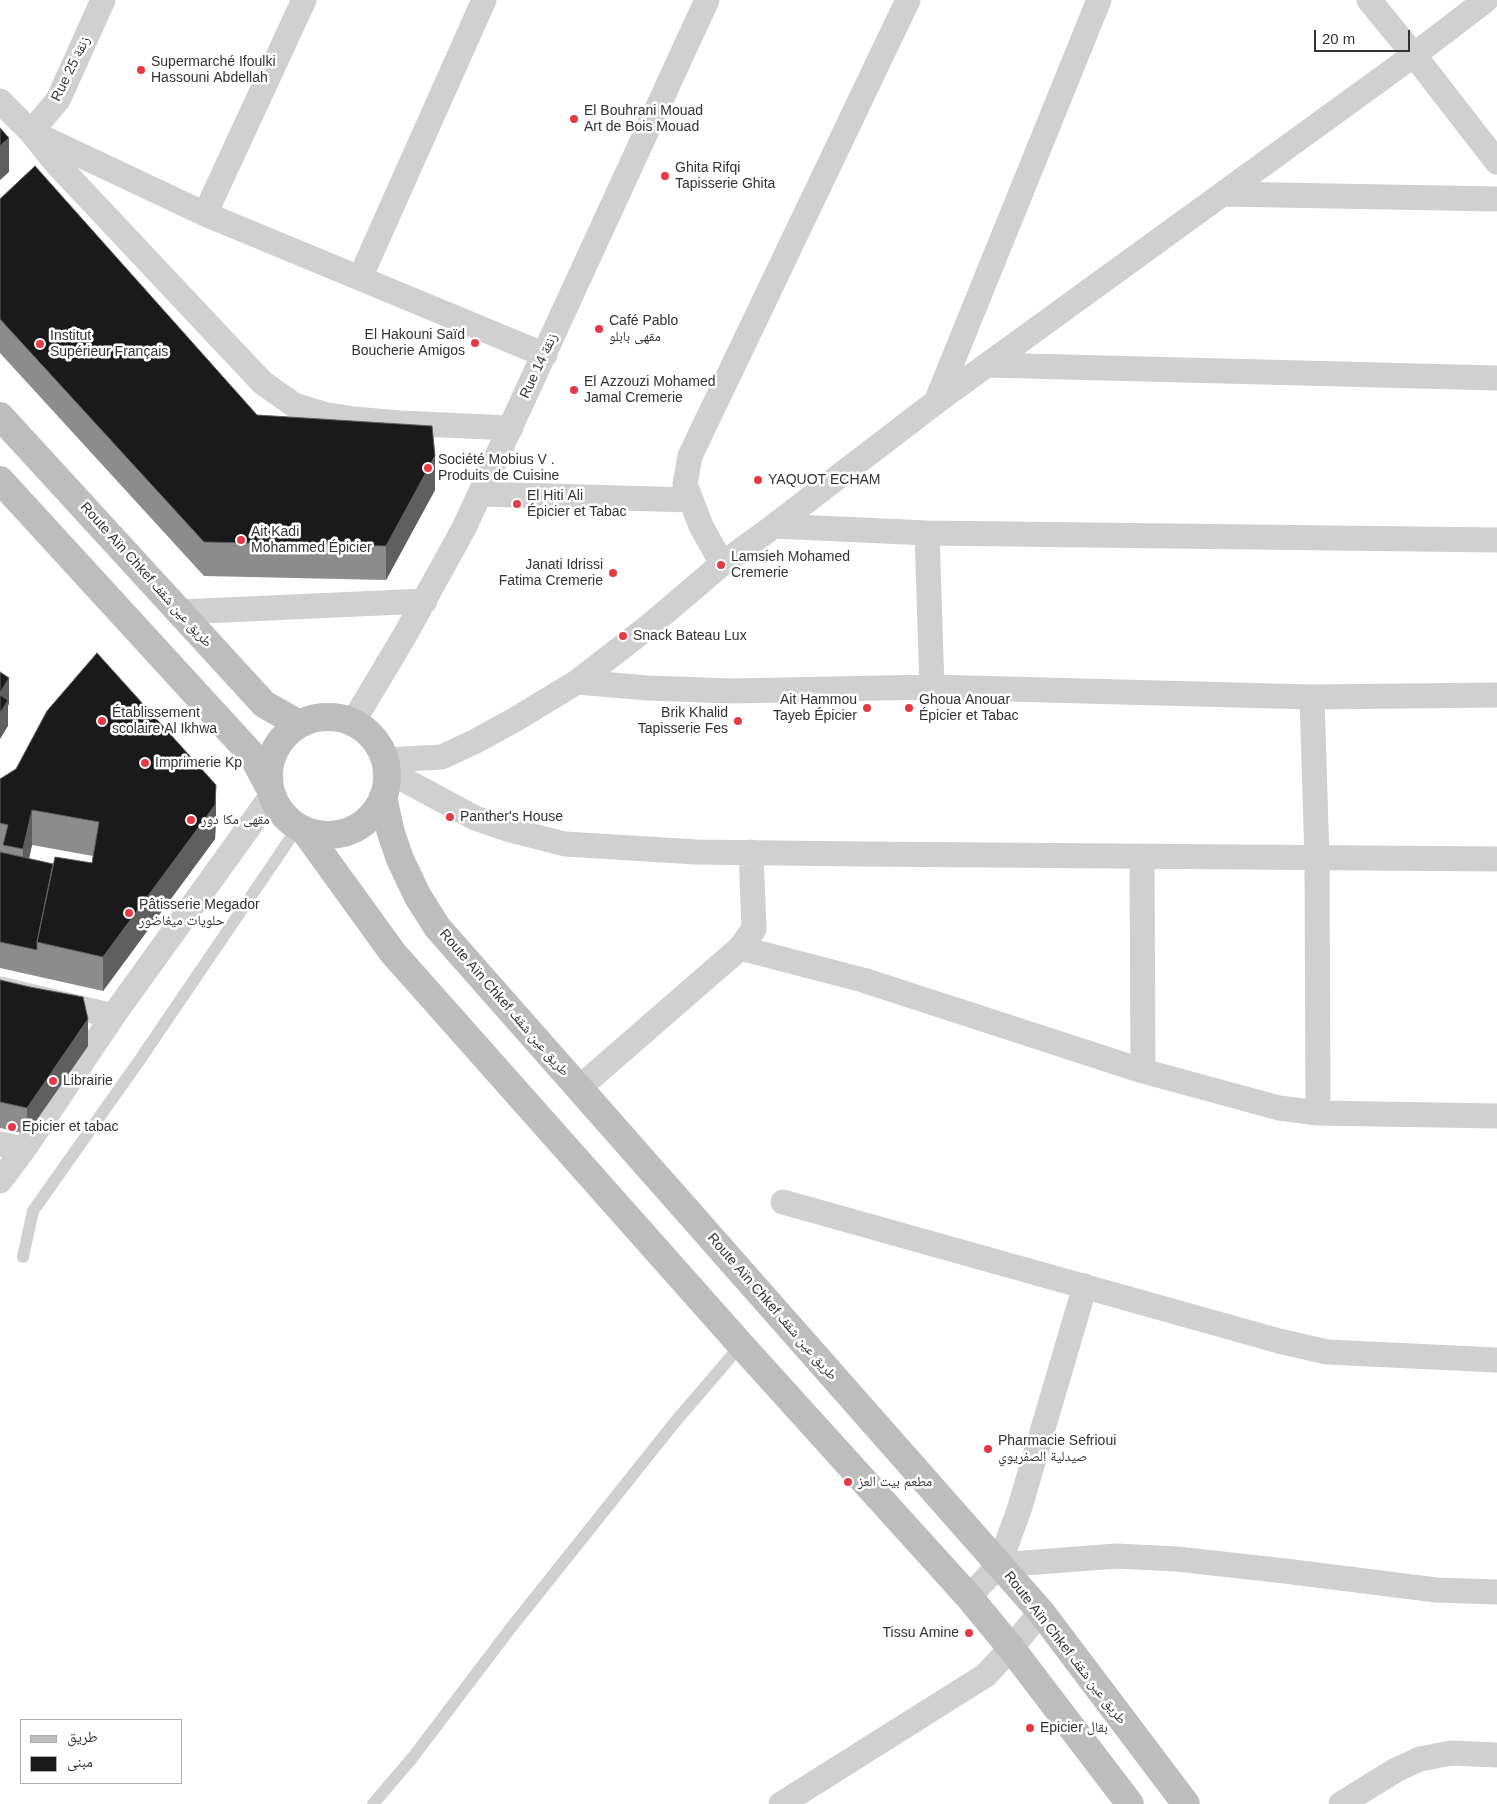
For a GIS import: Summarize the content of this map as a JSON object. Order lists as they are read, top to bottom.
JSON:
{
  "streets": {
    "main road": ["Route Aïn Chkef طريق عين شقف"],
    "street": ["Rue 25 زنقة", "Rue 14 زنقة"]
  },
  "crossings": [
    ["Rue 14 زنقة", "Route Aïn Chkef طريق عين شقف"]
  ],
  "places": [
    "Supermarché Ifoulki Hassouni Abdellah",
    "El Bouhrani Mouad Art de Bois Mouad",
    "Ghita Rifqi Tapisserie Ghita",
    "Café Pablo مقهى بابلو",
    "El Hakouni Saïd Boucherie Amigos",
    "Institut Supérieur Français",
    "El Azzouzi Mohamed Jamal Cremerie",
    "Société Mobius V . Produits de Cuisine",
    "YAQUOT ECHAM",
    "El Hiti Ali Épicier et Tabac",
    "Ait Kadi Mohammed Épicier",
    "Lamsieh Mohamed Cremerie",
    "Janati Idrissi Fatima Cremerie",
    "Snack Bateau Lux",
    "Ait Hammou Tayeb Épicier",
    "Ghoua Anouar Épicier et Tabac",
    "Établissement scolaire Al Ikhwa",
    "Brik Khalid Tapisserie Fes",
    "Imprimerie Kp",
    "Panther's House",
    "مقهى مكا دور",
    "Pâtisserie Megador حلويات ميغاضور",
    "Librairie",
    "Epicier et tabac",
    "Pharmacie Sefrioui صيدلية الصفريوي",
    "مطعم بيت العز",
    "Tissu Amine",
    "Epicier بقال"
  ],
  "legend": ["طريق", "مبنى"],
  "scale_bar": "20 m"
}
